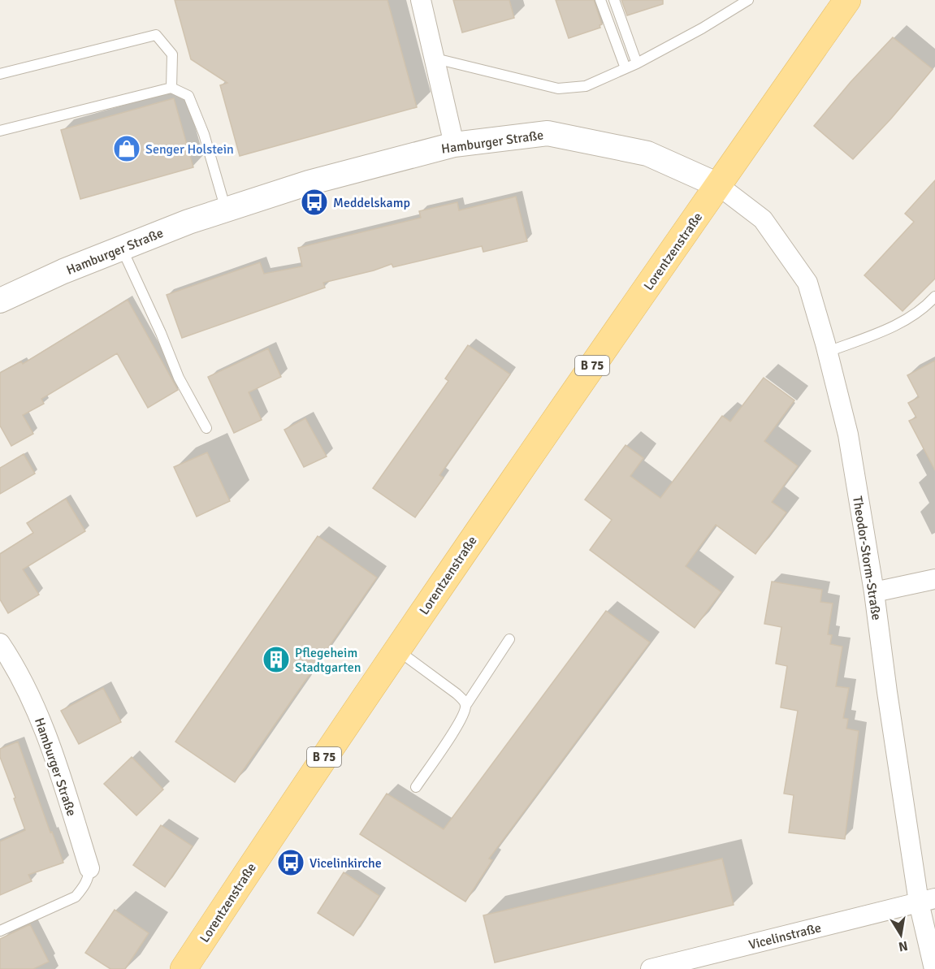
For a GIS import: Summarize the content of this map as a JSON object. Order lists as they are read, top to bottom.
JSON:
{
  "streets": {
    "main road": ["Lorentzenstraße", "B 75"],
    "street": ["Hamburger Straße", "Theodor-Storm-Straße", "Vicelinstraße"]
  },
  "crossings": [
    ["Hamburger Straße", "Lorentzenstraße"],
    ["Hamburger Straße", "B 75"],
    ["Hamburger Straße", "Theodor-Storm-Straße"],
    ["Lorentzenstraße", "B 75"],
    ["Lorentzenstraße", "Theodor-Storm-Straße"],
    ["B 75", "Theodor-Storm-Straße"],
    ["Theodor-Storm-Straße", "Vicelinstraße"]
  ],
  "places": {
    "shop": ["Senger Holstein"],
    "bus stop": ["Meddelskamp", "Vicelinkirche"],
    "building": ["Pflegeheim Stadtgarten"]
  },
  "north": "bottom"
}
